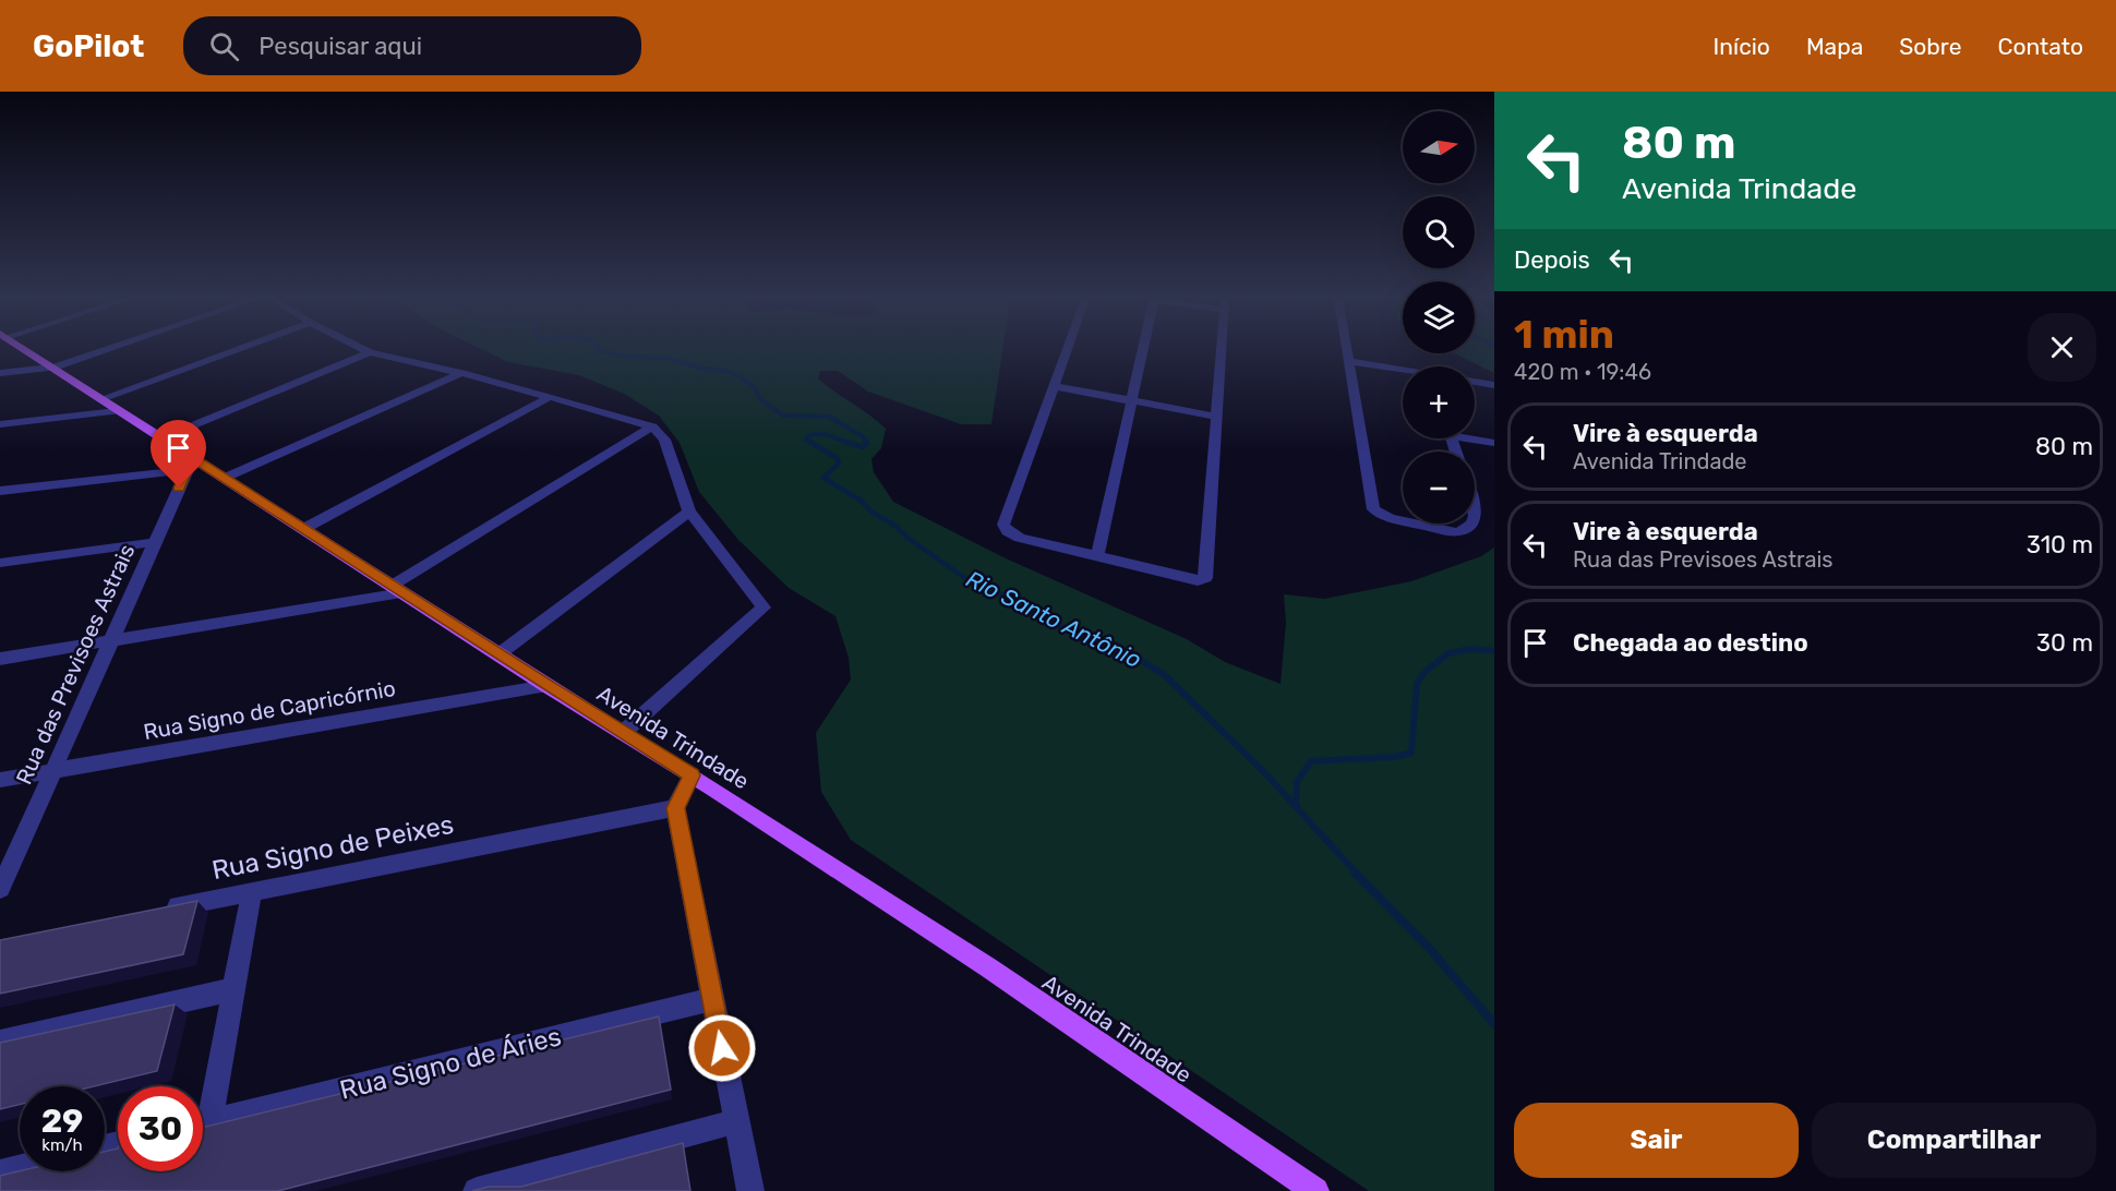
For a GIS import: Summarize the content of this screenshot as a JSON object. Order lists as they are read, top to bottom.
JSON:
{
  "streets": {
    "main road": ["Avenida Trindade"],
    "street": [
      "Rua das Previsoes Astrais",
      "Rua Signo de Capricórnio",
      "Rua Signo de Peixes",
      "Rua Signo de Áries"
    ]
  },
  "crossings": [
    ["Rua das Previsoes Astrais", "Rua Signo de Capricórnio"],
    ["Rua das Previsoes Astrais", "Avenida Trindade"],
    ["Rua Signo de Capricórnio", "Avenida Trindade"]
  ],
  "water": ["Rio Santo Antônio"],
  "north": "right",
  "page": {
    "header": "GoPilot",
    "search": "Pesquisar aqui",
    "nav": [
      "Início",
      "Mapa",
      "Sobre",
      "Contato"
    ],
    "turn": ["80 m", "Avenida Trindade"],
    "map_buttons": ["+", "−"],
    "then": "Depois",
    "heading": ["1 min", "420 m · 19:46"],
    "list": [
      {
        "name": "Vire à esquerda",
        "note": "Avenida Trindade",
        "value": "80 m"
      },
      {
        "name": "Vire à esquerda",
        "note": "Rua das Previsoes Astrais",
        "value": "310 m"
      },
      {
        "name": "Chegada ao destino",
        "value": "30 m"
      }
    ],
    "speed": "29 km/h",
    "limit": "30",
    "buttons": ["Sair", "Compartilhar"]
  }
}
